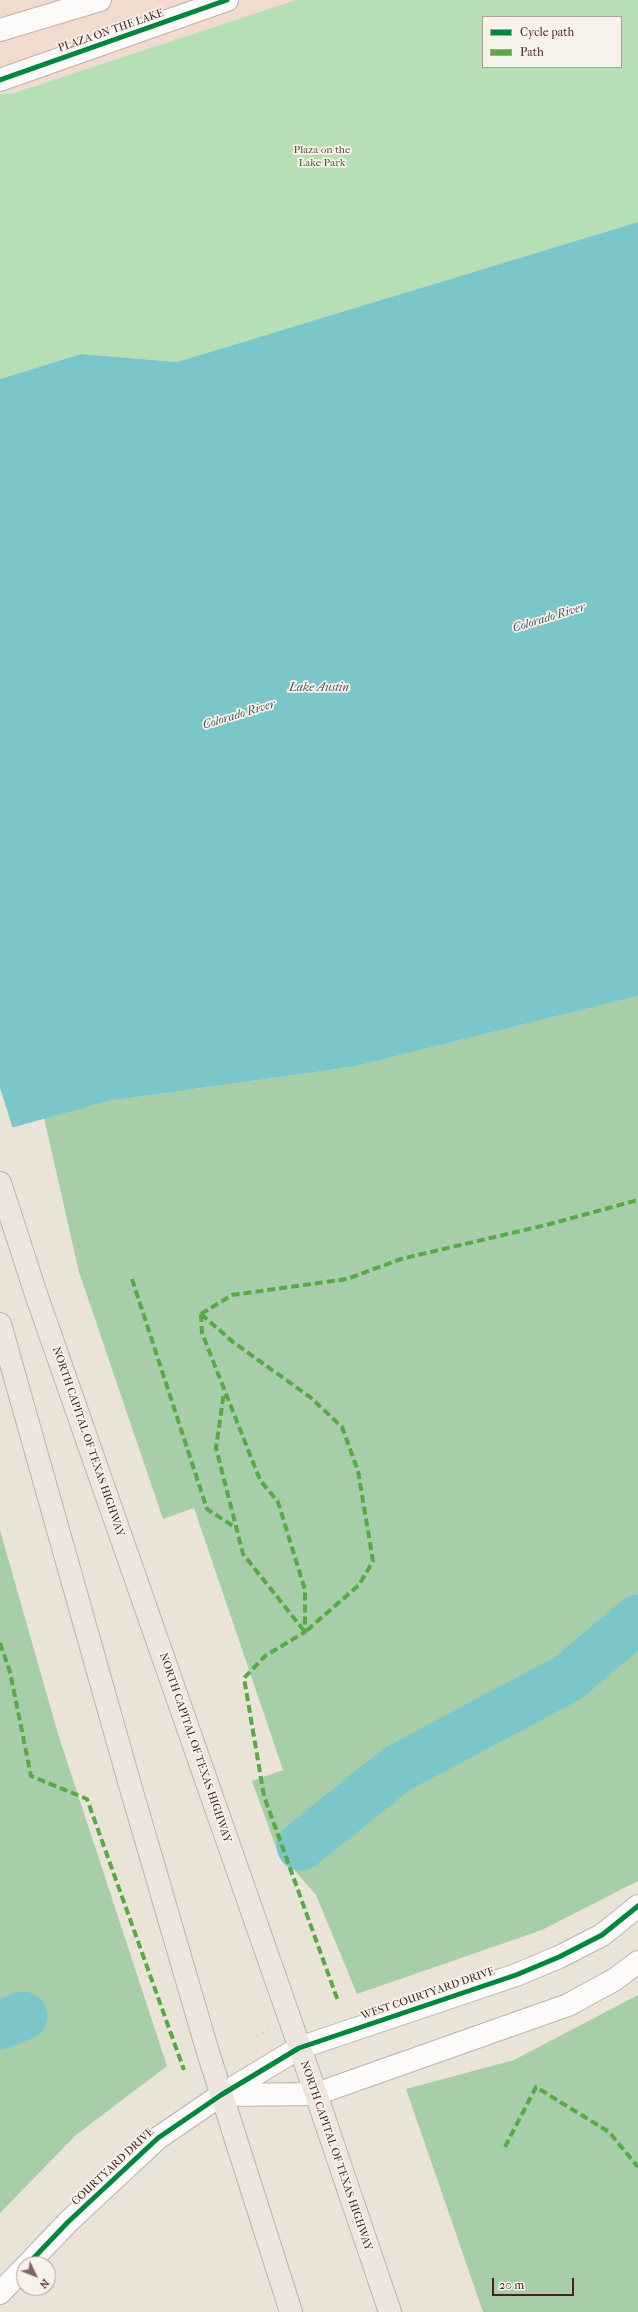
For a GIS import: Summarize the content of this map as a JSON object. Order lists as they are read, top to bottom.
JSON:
{
  "streets": {
    "highway": ["NORTH CAPITAL OF TEXAS HIGHWAY"],
    "street": ["PLAZA ON THE LAKE", "WEST COURTYARD DRIVE", "COURTYARD DRIVE"]
  },
  "crossings": [
    ["NORTH CAPITAL OF TEXAS HIGHWAY", "WEST COURTYARD DRIVE"],
    ["WEST COURTYARD DRIVE", "COURTYARD DRIVE"]
  ],
  "water": ["Colorado River", "Lake Austin"],
  "parks": ["Plaza on the Lake Park"],
  "legend": ["Cycle path", "Path"],
  "scale_bar": "20 m",
  "north": "bottom right"
}
